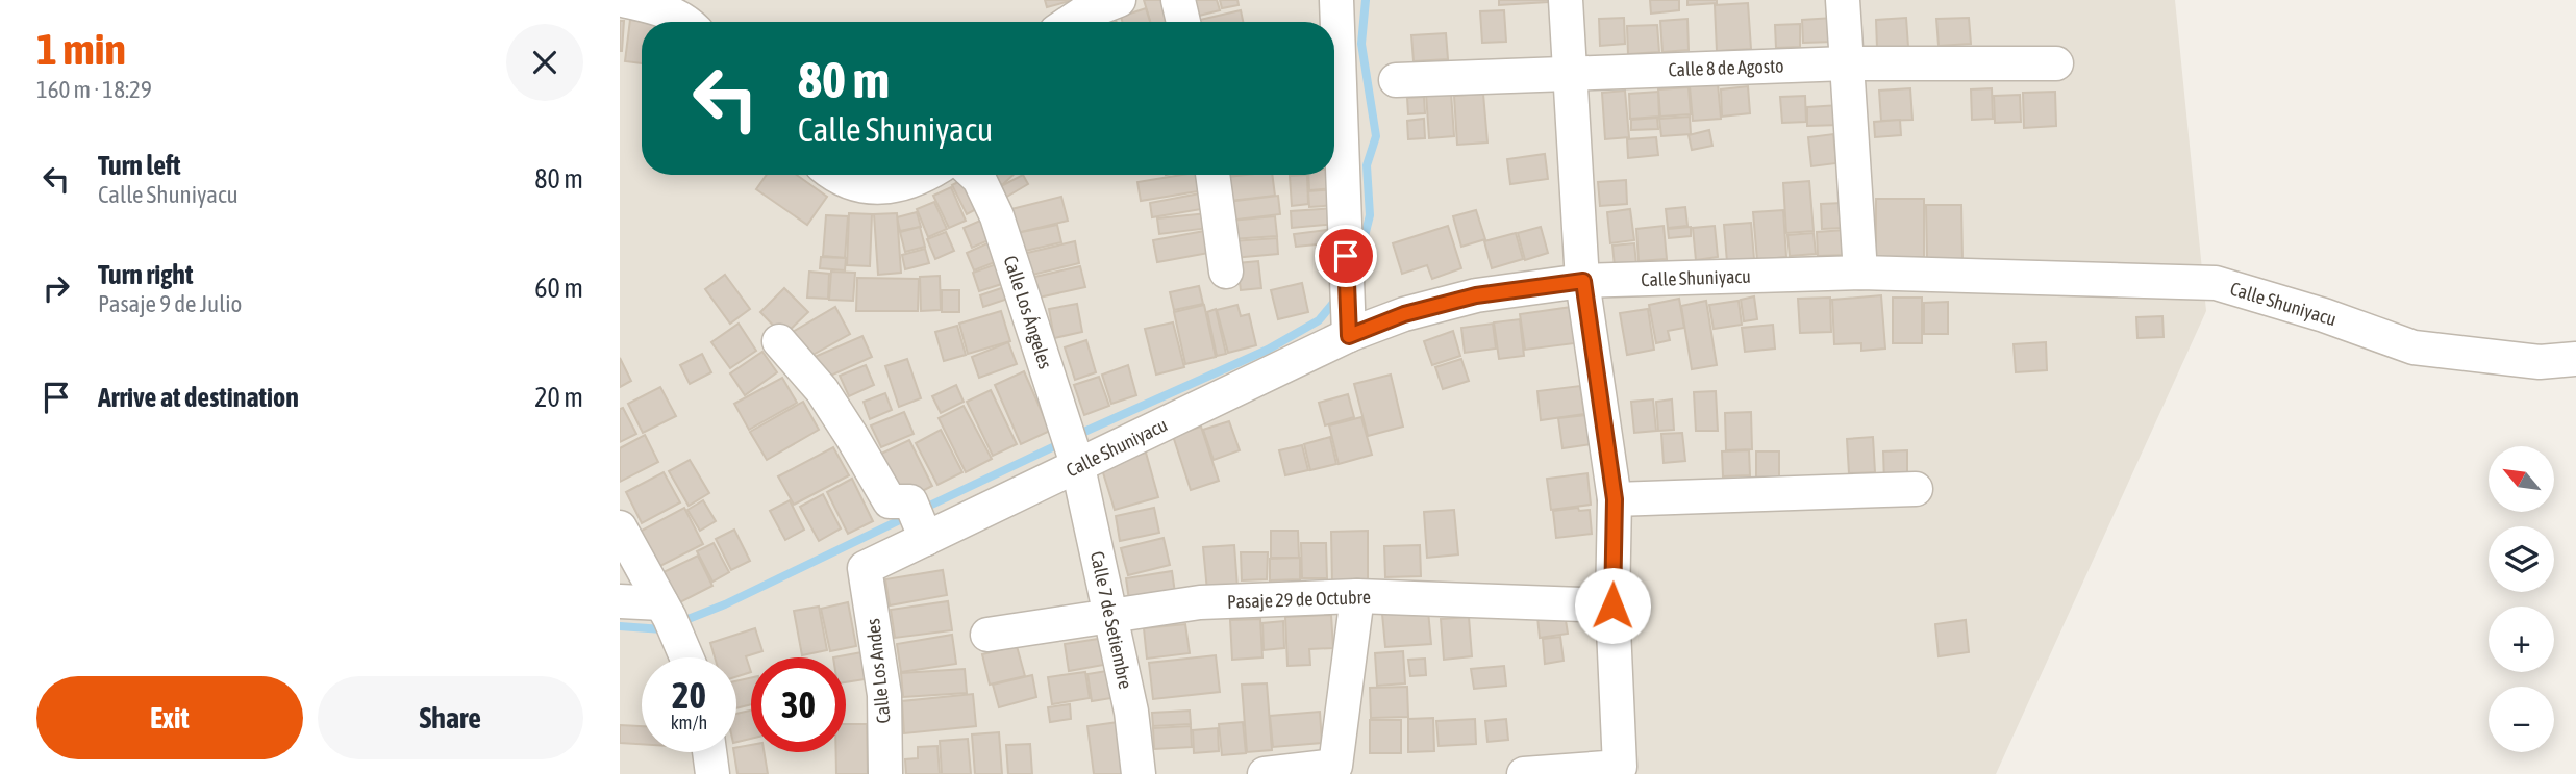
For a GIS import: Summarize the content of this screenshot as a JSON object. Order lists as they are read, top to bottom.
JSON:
{
  "streets": {
    "street": [
      "Calle 8 de Agosto",
      "Calle Shuniyacu",
      "Calle Los Ángeles",
      "Pasaje 29 de Octubre",
      "Calle 7 de Setiembre",
      "Calle Los Andes"
    ]
  },
  "crossings": [
    ["Calle Shuniyacu", "Calle Los Ángeles"],
    ["Calle Shuniyacu", "Calle 7 de Setiembre"],
    ["Calle Shuniyacu", "Calle Los Andes"],
    ["Calle Los Ángeles", "Calle 7 de Setiembre"],
    ["Pasaje 29 de Octubre", "Calle 7 de Setiembre"]
  ],
  "north": "top left",
  "page": {
    "heading": ["1 min", "160 m · 18:29"],
    "turn": ["80 m", "Calle Shuniyacu"],
    "list": [
      {
        "name": "Turn left",
        "note": "Calle Shuniyacu",
        "value": "80 m"
      },
      {
        "name": "Turn right",
        "note": "Pasaje 9 de Julio",
        "value": "60 m"
      },
      {
        "name": "Arrive at destination",
        "value": "20 m"
      }
    ],
    "map_buttons": ["+", "−"],
    "speed": "20 km/h",
    "limit": "30",
    "buttons": ["Exit", "Share"]
  }
}
